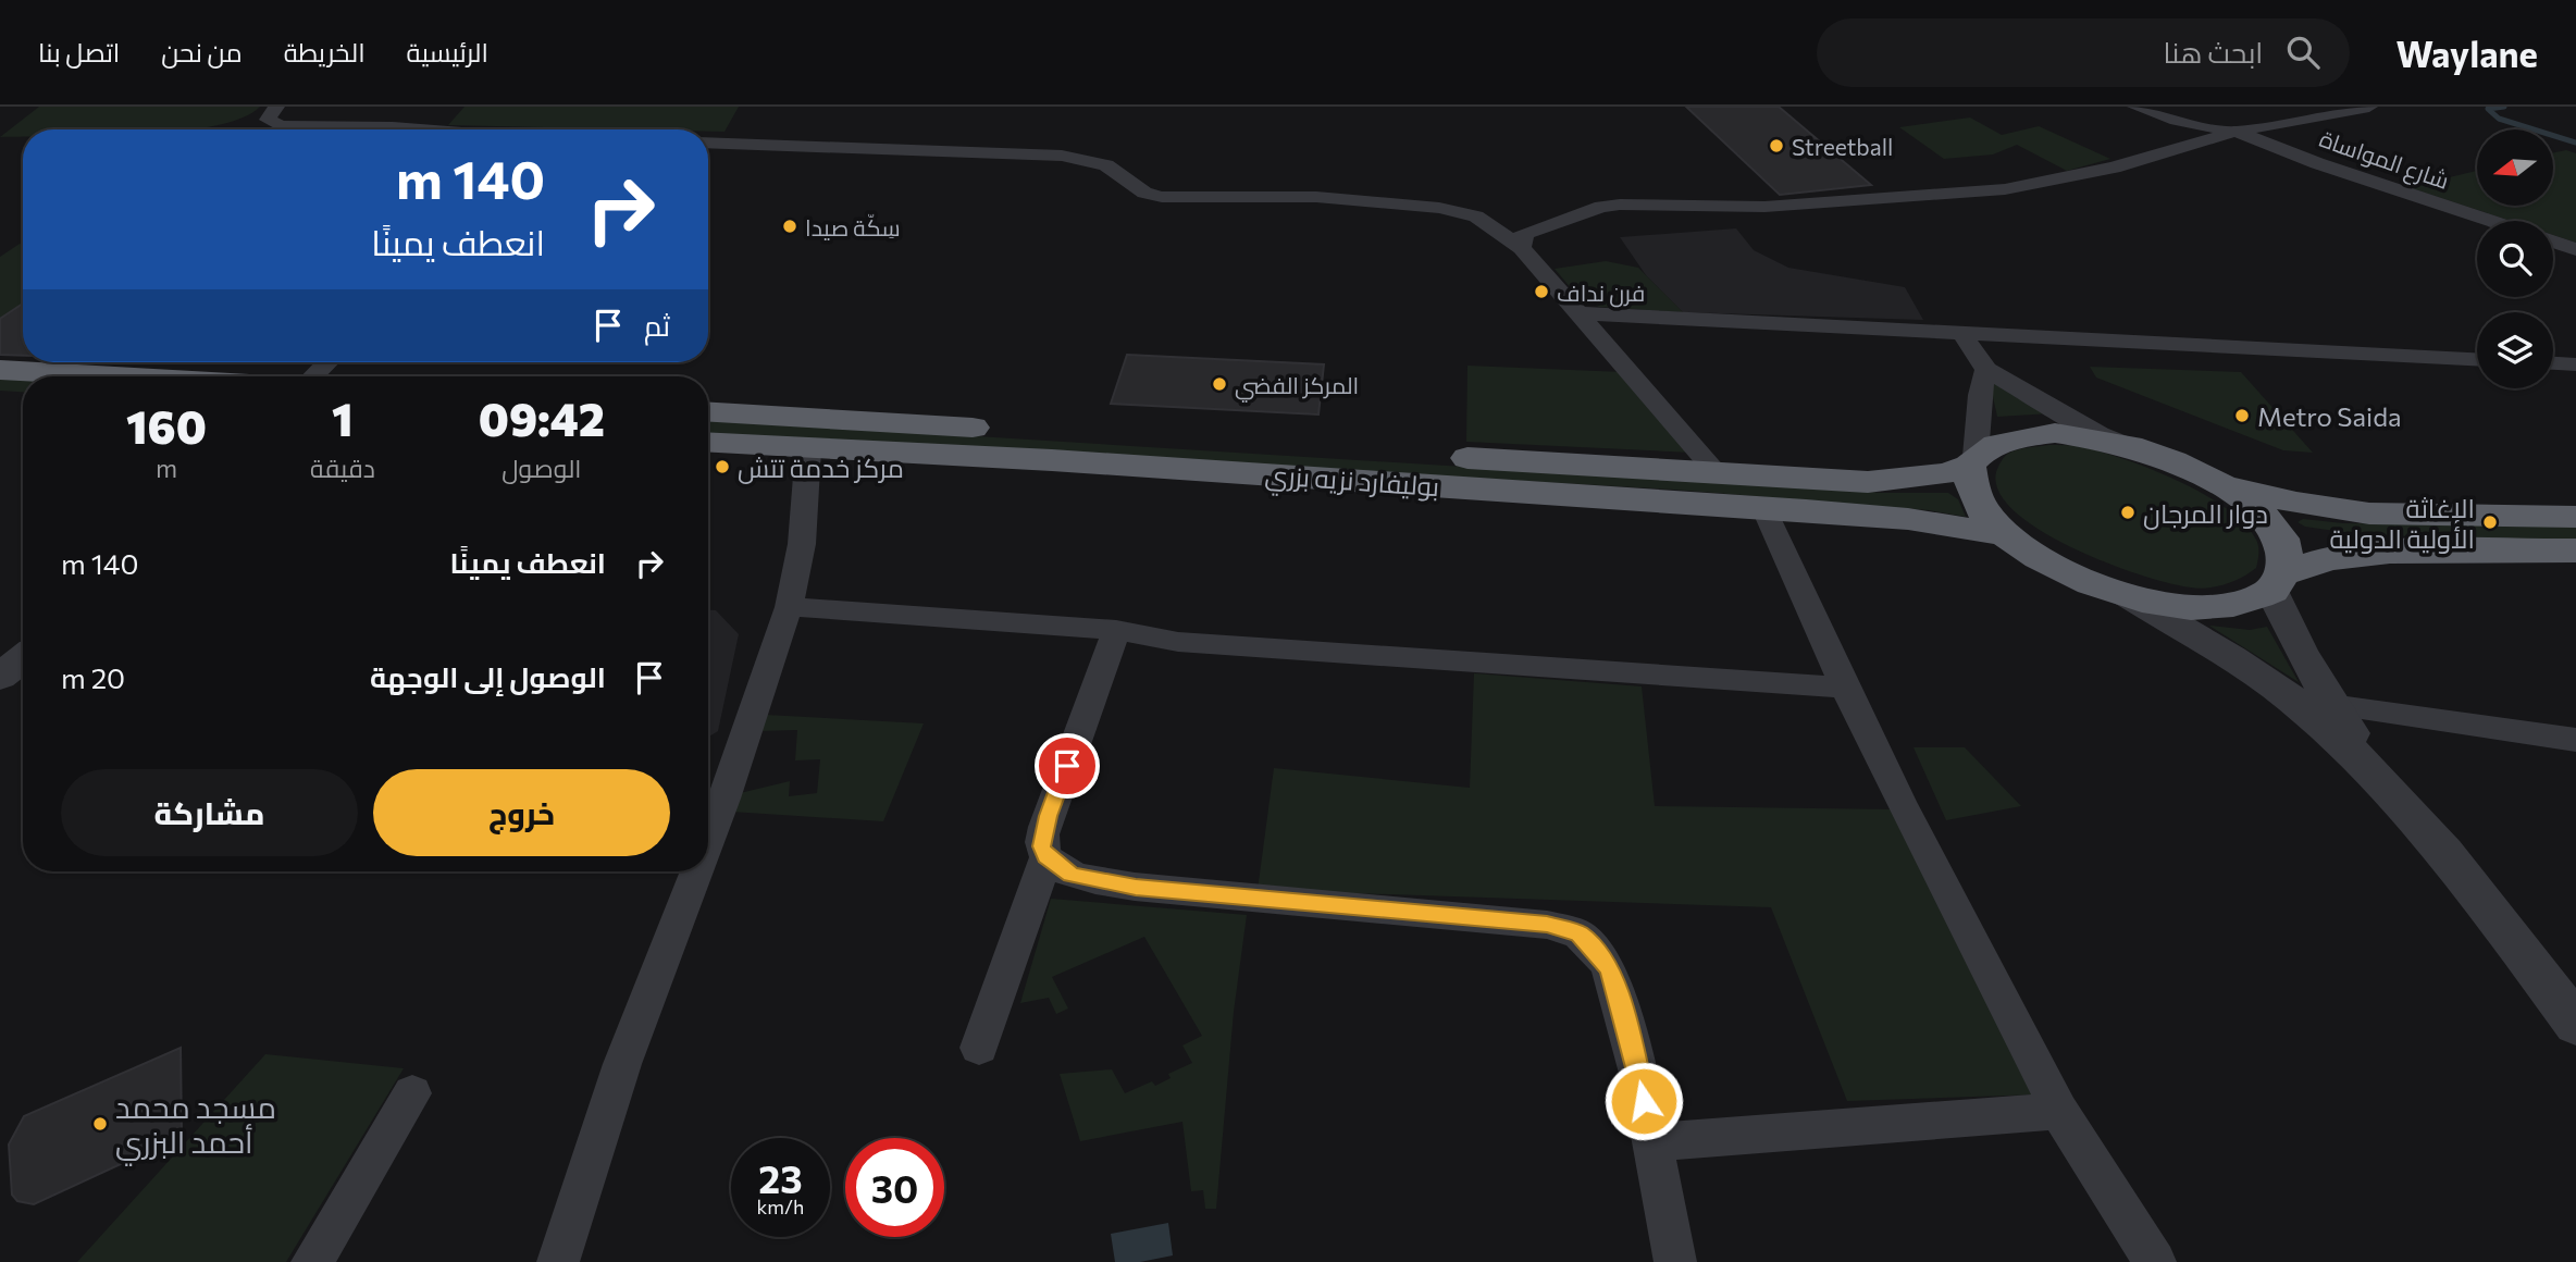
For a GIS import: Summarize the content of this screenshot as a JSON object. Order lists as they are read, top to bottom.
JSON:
{
  "streets": {
    "highway": ["بوليفارد نزيه بزري"],
    "street": ["شارع المواساة"]
  },
  "places": [
    "Streetball",
    "سِكّة صيدا",
    "فرن نداف",
    "المركز الفضي",
    "Metro Saida",
    "مركز خدمة تتش",
    "دوار المرجان",
    "الإغاثة الأولية الدولية",
    "مسجد محمد أحمد البزري"
  ],
  "north": "left",
  "page": {
    "header": "Waylane",
    "search": "ابحث هنا",
    "nav": [
      "الرئيسية",
      "الخريطة",
      "من نحن",
      "اتصل بنا"
    ],
    "turn": ["140 m", "انعطف يمينًا"],
    "then": "ثم",
    "eta": [
      "09:42",
      "الوصول",
      "1",
      "دقيقة",
      "160",
      "m"
    ],
    "list": [
      {
        "name": "انعطف يمينًا",
        "value": "140 m"
      },
      {
        "name": "الوصول إلى الوجهة",
        "value": "20 m"
      }
    ],
    "buttons": ["خروج", "مشاركة"],
    "speed": "23 km/h",
    "limit": "30"
  }
}
